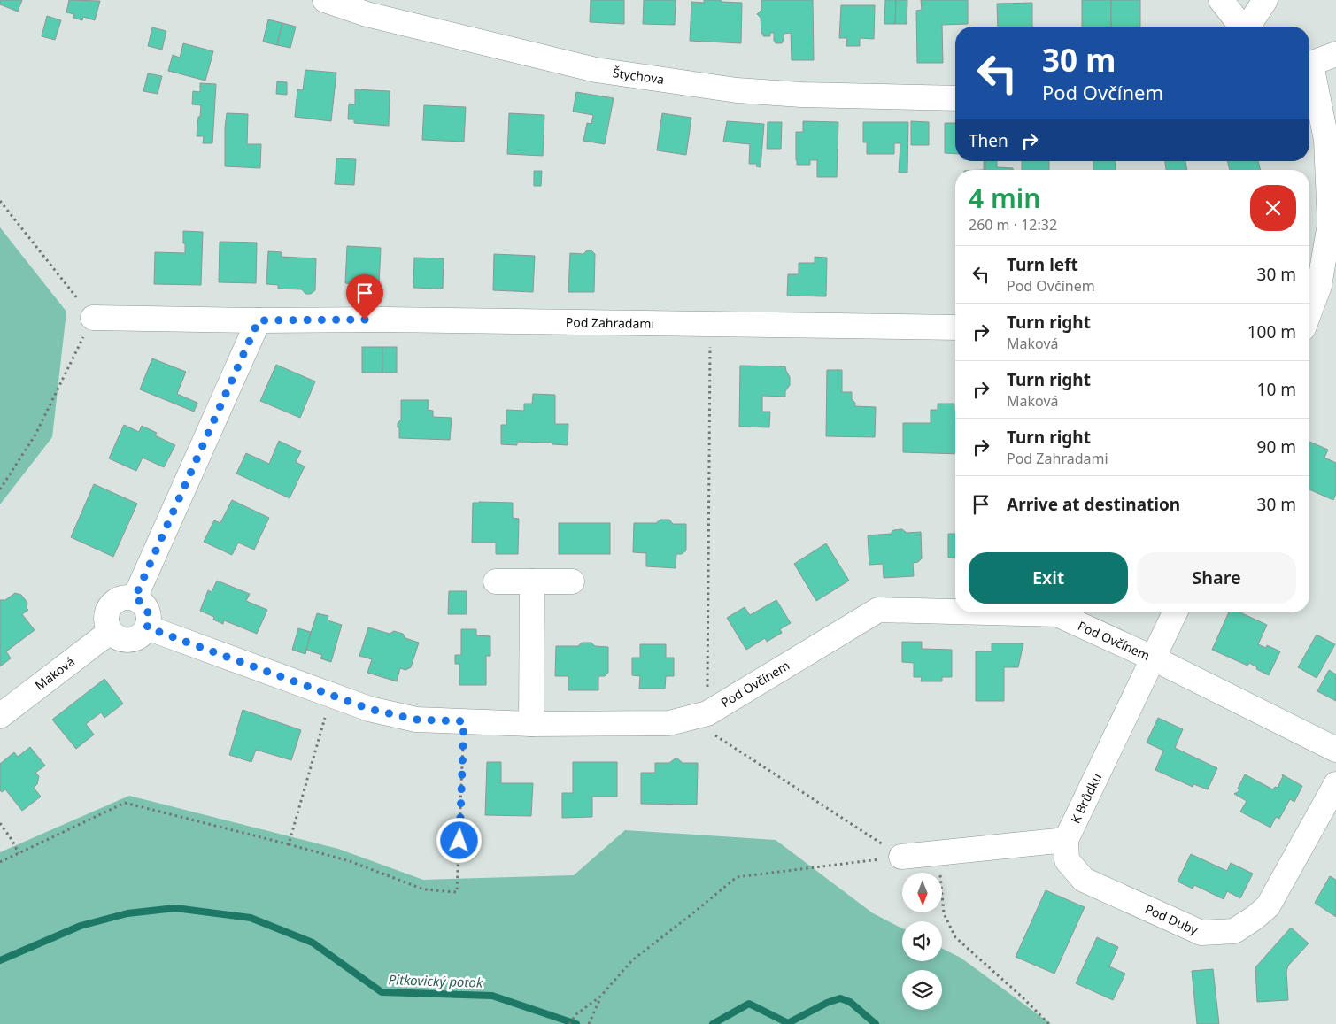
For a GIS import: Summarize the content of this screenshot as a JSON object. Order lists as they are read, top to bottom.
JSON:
{
  "streets": {
    "street": [
      "Štychova",
      "Pod Zahradami",
      "Pod Ovčínem",
      "Maková",
      "K Brůdku",
      "Pod Duby"
    ]
  },
  "crossings": [
    ["Pod Ovčínem", "Maková"],
    ["Pod Ovčínem", "K Brůdku"],
    ["K Brůdku", "Pod Duby"]
  ],
  "water": ["Pitkovický potok"],
  "north": "bottom",
  "page": {
    "turn": ["30 m", "Pod Ovčínem"],
    "then": "Then",
    "heading": ["4 min", "260 m · 12:32"],
    "list": [
      {
        "name": "Turn left",
        "note": "Pod Ovčínem",
        "value": "30 m"
      },
      {
        "name": "Turn right",
        "note": "Maková",
        "value": "100 m"
      },
      {
        "name": "Turn right",
        "note": "Maková",
        "value": "10 m"
      },
      {
        "name": "Turn right",
        "note": "Pod Zahradami",
        "value": "90 m"
      },
      {
        "name": "Arrive at destination",
        "value": "30 m"
      }
    ],
    "buttons": ["Exit", "Share"]
  }
}
